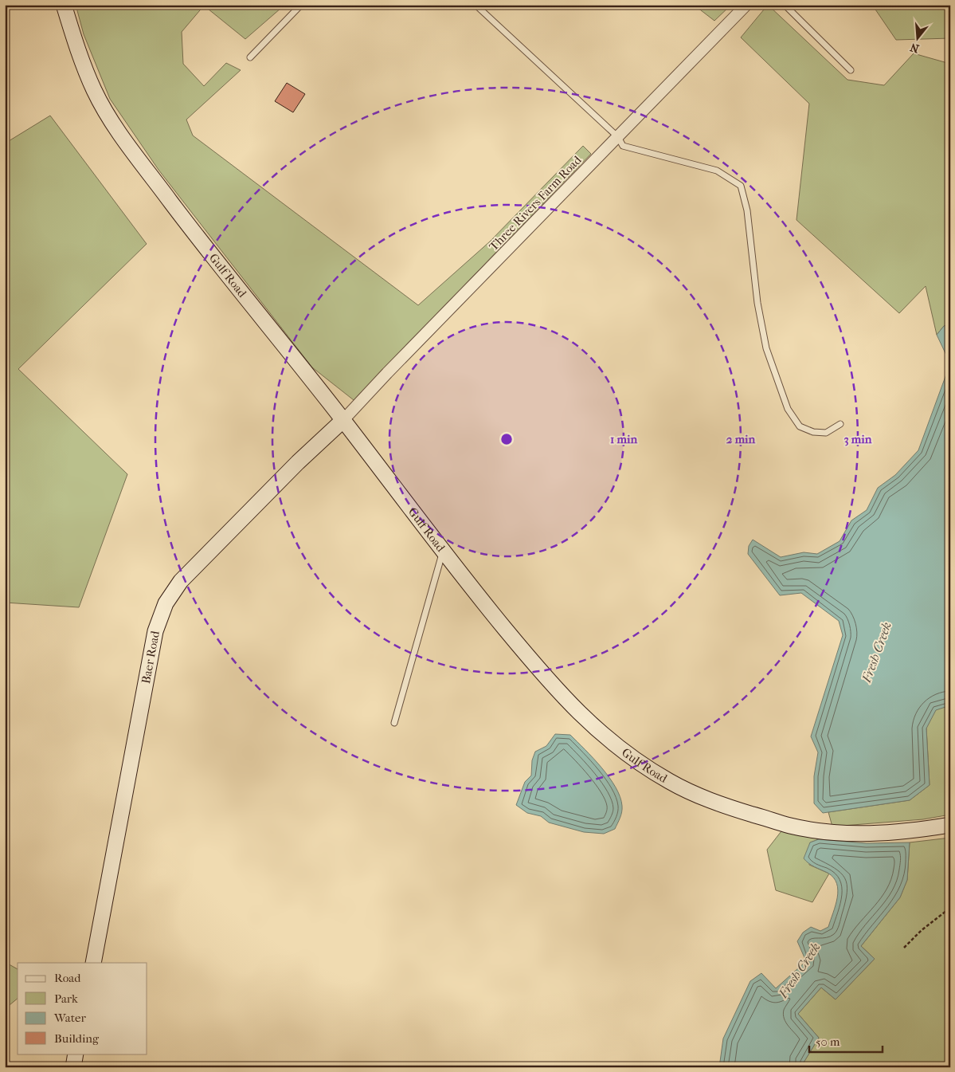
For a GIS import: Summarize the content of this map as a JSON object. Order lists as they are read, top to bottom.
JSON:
{
  "streets": {
    "street": ["Three Rivers Farm Road", "Gulf Road", "Baer Road"]
  },
  "crossings": [
    ["Three Rivers Farm Road", "Gulf Road"],
    ["Three Rivers Farm Road", "Baer Road"],
    ["Gulf Road", "Baer Road"]
  ],
  "water": ["Fresh Creek"],
  "legend": [
    "Road",
    "Park",
    "Water",
    "Building"
  ],
  "scale_bar": "50 m",
  "north": "bottom",
  "rings": ["1 min", "2 min", "3 min"]
}
